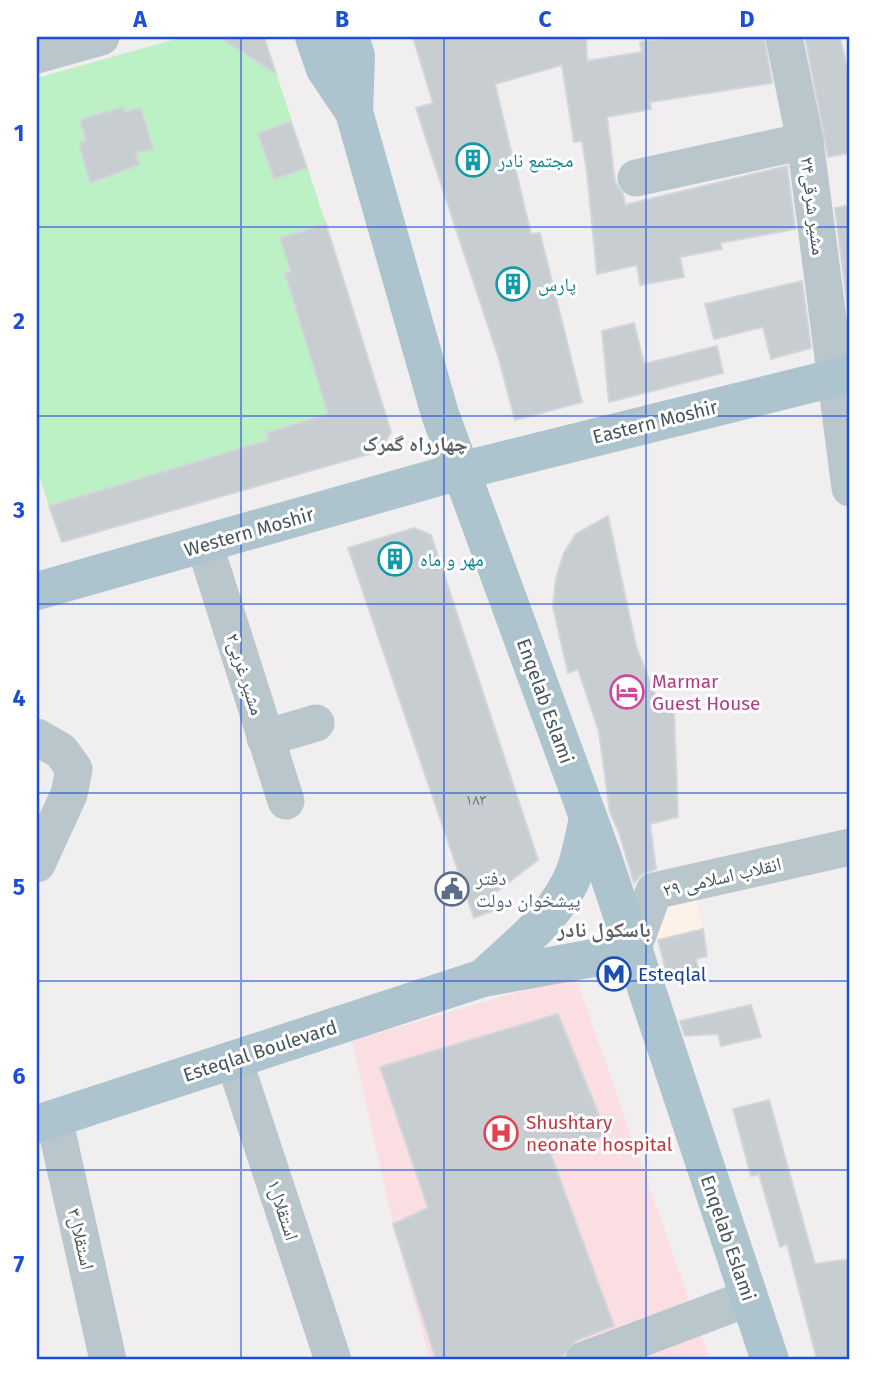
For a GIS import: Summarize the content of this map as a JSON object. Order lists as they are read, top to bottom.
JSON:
{
  "streets": {
    "main road": [
      "Eastern Moshir",
      "Western Moshir",
      "Enqelab Eslami",
      "Esteqlal Boulevard"
    ],
    "street": [
      "مشیر شرقی۲۴",
      "۲مشیر غربی",
      "انقلاب اسلامی ۲۹",
      "استقلال۱",
      "استقلال۳"
    ]
  },
  "crossings": [
    ["مشیر شرقی۲۴", "Eastern Moshir"],
    ["Eastern Moshir", "Western Moshir"],
    ["Eastern Moshir", "Enqelab Eslami"],
    ["Western Moshir", "۲مشیر غربی"],
    ["Western Moshir", "Enqelab Eslami"],
    ["Enqelab Eslami", "انقلاب اسلامی ۲۹"],
    ["Enqelab Eslami", "Esteqlal Boulevard"],
    ["انقلاب اسلامی ۲۹", "Esteqlal Boulevard"],
    ["Esteqlal Boulevard", "استقلال۱"],
    ["Esteqlal Boulevard", "استقلال۳"]
  ],
  "districts": ["چهارراه گمرک", "باسکول نادر"],
  "places": {
    "building": ["مجتمع نادر", "پارس", "مهر و ماه"],
    "hotel": ["Marmar Guest House"],
    "public building": ["دفتر پیشخوان دولت"],
    "metro station": ["Esteqlal"],
    "hospital": ["Shushtary neonate hospital"]
  },
  "house_numbers": ["۱۸۳"],
  "grid": {
    "columns": [
      "A",
      "B",
      "C",
      "D"
    ],
    "rows": [
      "1",
      "2",
      "3",
      "4",
      "5",
      "6",
      "7"
    ]
  }
}
